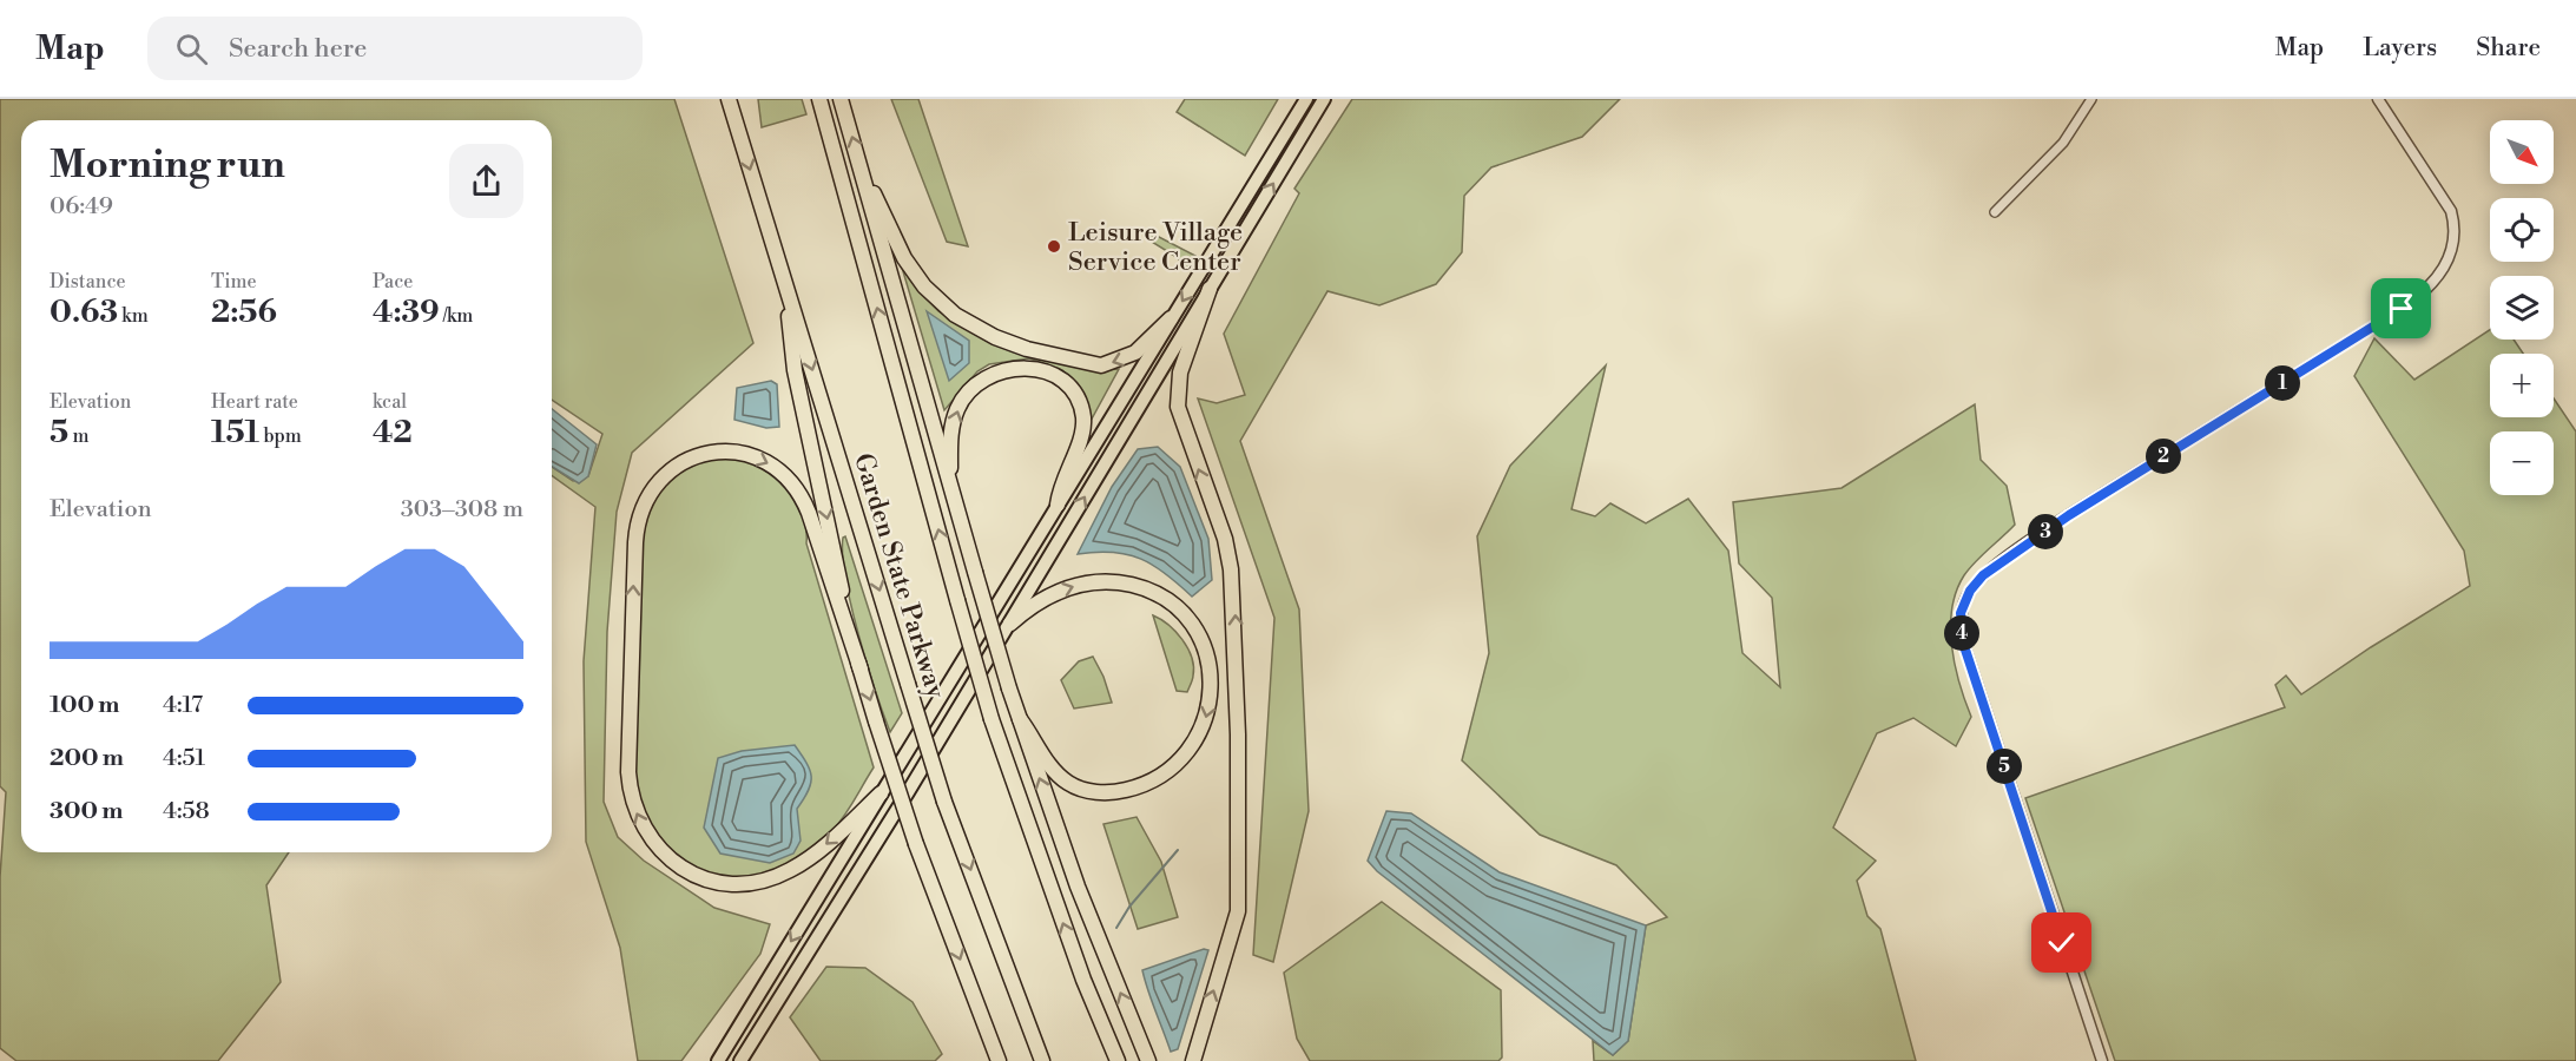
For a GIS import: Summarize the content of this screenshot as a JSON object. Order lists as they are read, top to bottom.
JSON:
{
  "streets": {
    "highway": ["Garden State Parkway"]
  },
  "places": ["Leisure Village Service Center"],
  "north": "bottom right",
  "page": {
    "header": "Map",
    "search": "Search here",
    "nav": ["Map", "Layers", "Share"],
    "map_buttons": ["+", "−"],
    "heading": ["Morning run", "06:49"],
    "stats": [
      ["Distance", "0.63 km"],
      ["Time", "2:56"],
      ["Pace", "4:39 /km"],
      ["Elevation", "5 m"],
      ["Heart rate", "151 bpm"],
      ["kcal", "42"]
    ],
    "pins": [
      "1",
      "2",
      "3",
      "4",
      "5"
    ],
    "chart": ["Elevation", "303–308 m"],
    "list": [
      {
        "name": "100 m",
        "note": "4:17"
      },
      {
        "name": "200 m",
        "note": "4:51"
      },
      {
        "name": "300 m",
        "note": "4:58"
      }
    ]
  }
}
